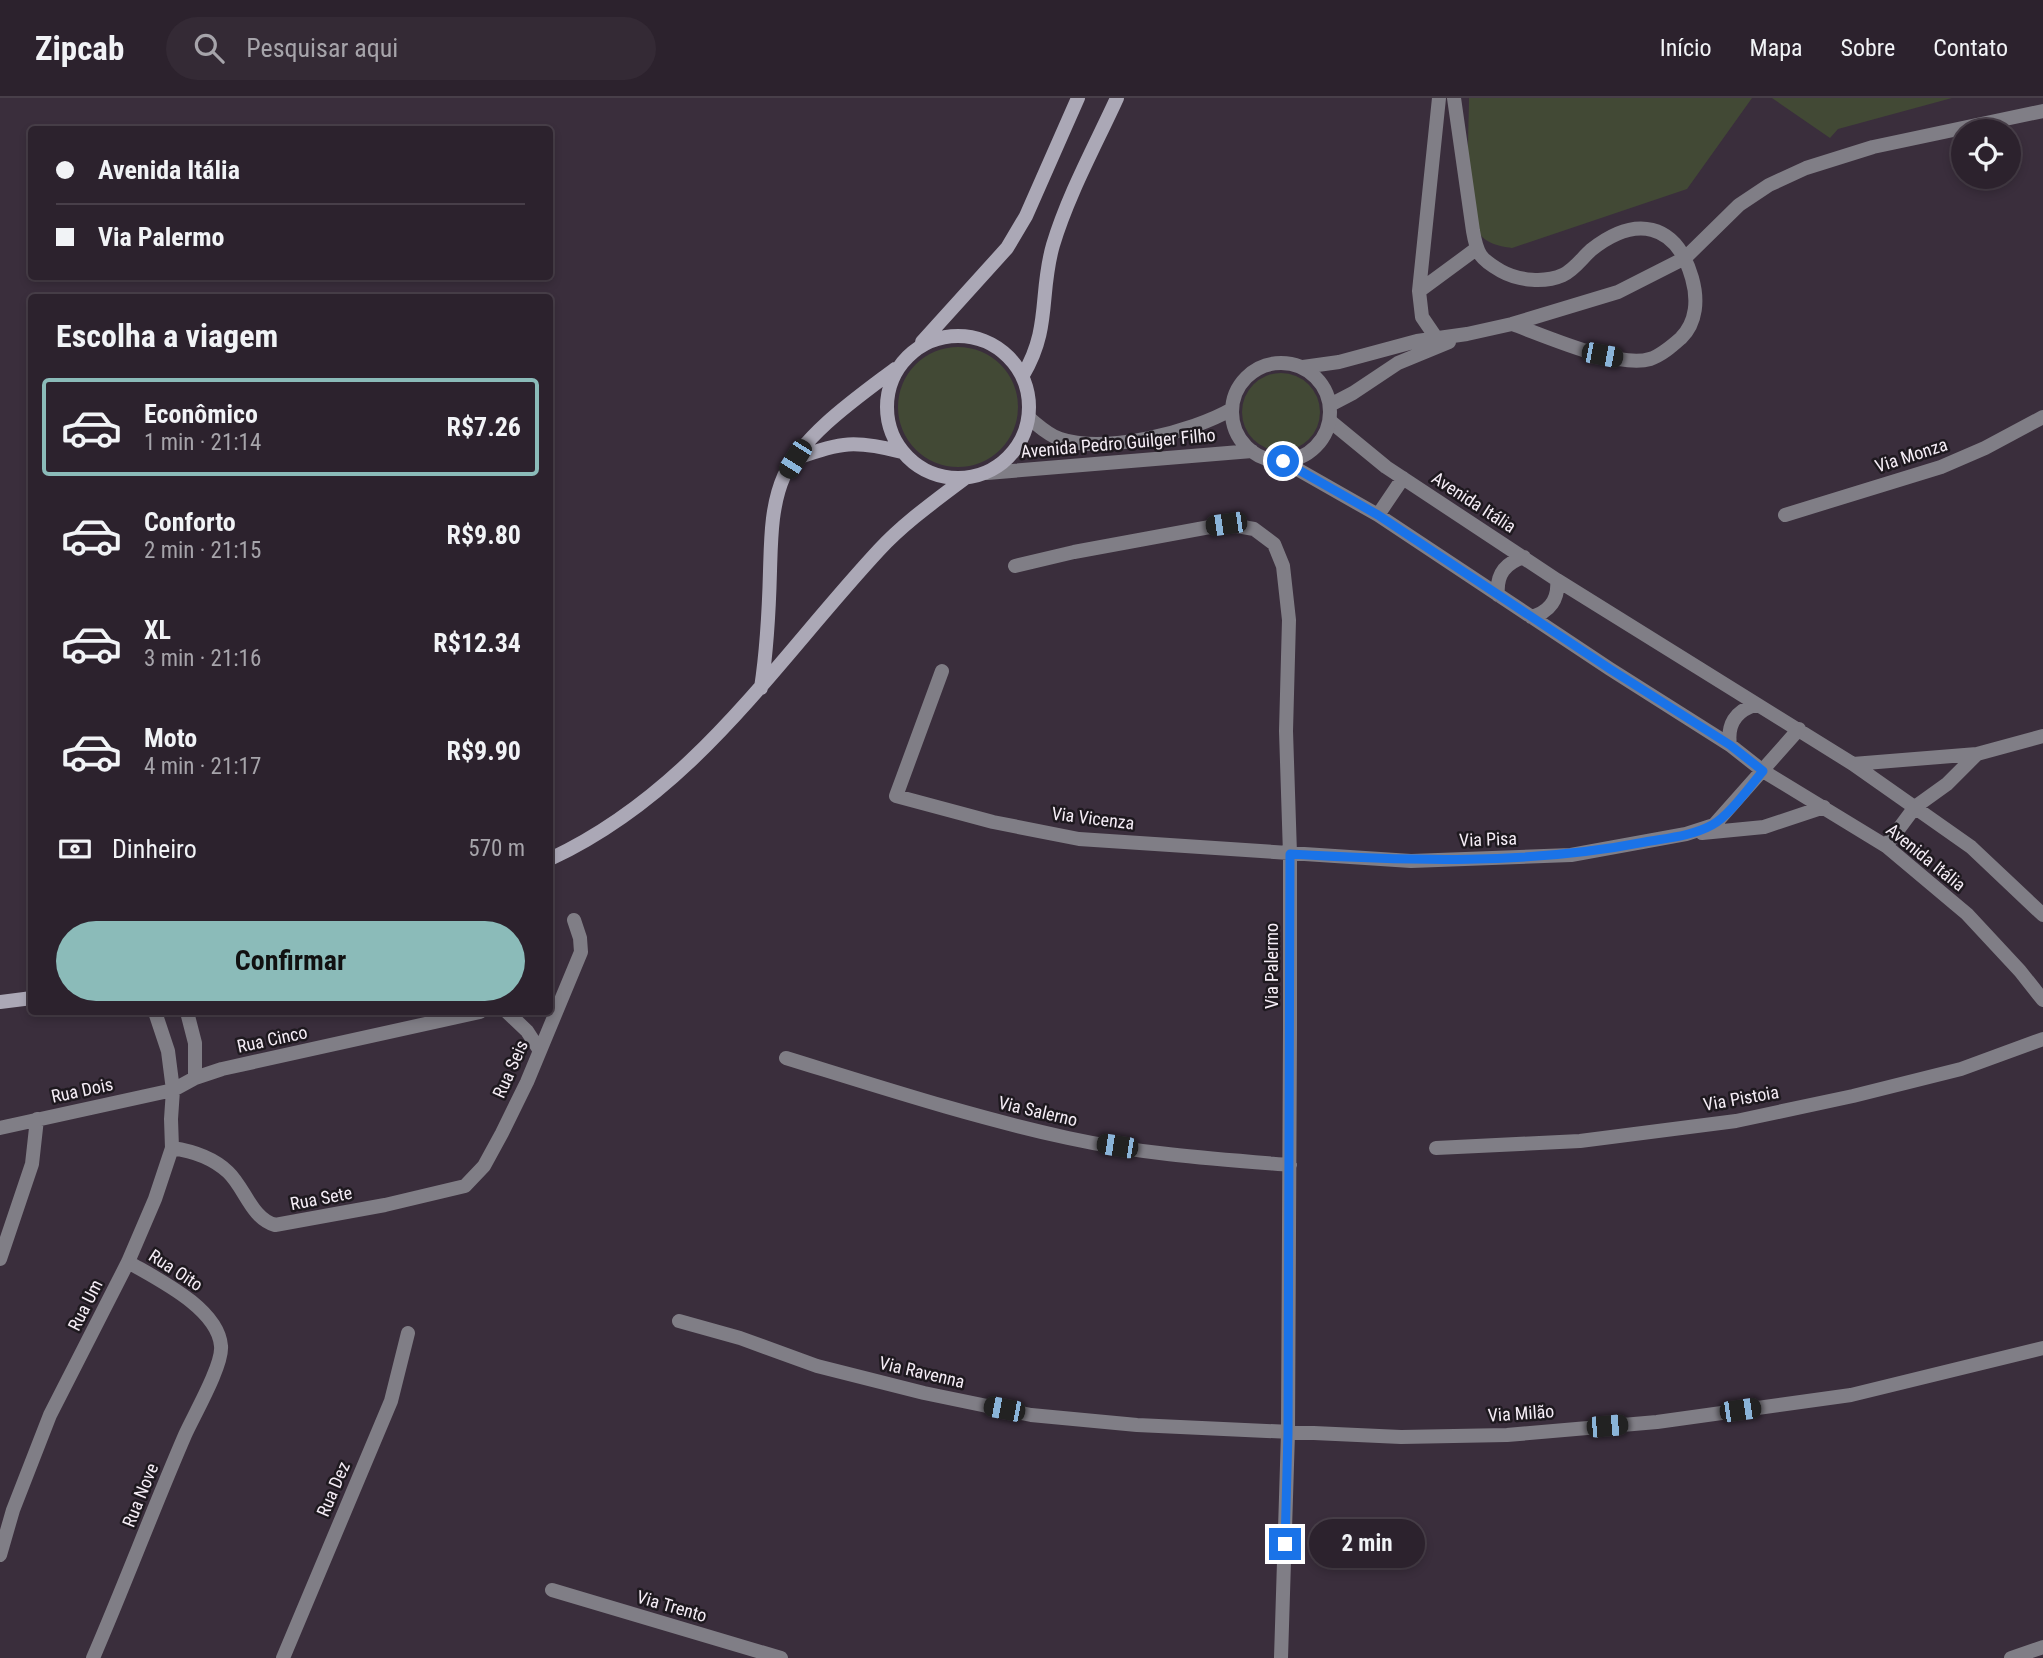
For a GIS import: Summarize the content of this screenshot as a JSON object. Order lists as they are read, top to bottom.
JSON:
{
  "streets": {
    "main road": ["Avenida Pedro Guilger Filho"],
    "street": [
      "Via Monza",
      "Avenida Itália",
      "Via Vicenza",
      "Via Pisa",
      "Via Palermo",
      "Rua Cinco",
      "Rua Seis",
      "Rua Dois",
      "Via Pistoia",
      "Via Salerno",
      "Rua Sete",
      "Rua Oito",
      "Rua Um",
      "Via Ravenna",
      "Via Milão",
      "Rua Dez",
      "Rua Nove",
      "Via Trento"
    ]
  },
  "crossings": [
    ["Avenida Pedro Guilger Filho", "Avenida Itália"],
    ["Avenida Itália", "Via Pisa"],
    ["Via Vicenza", "Via Pisa"],
    ["Via Vicenza", "Via Palermo"],
    ["Via Pisa", "Via Palermo"],
    ["Via Palermo", "Via Salerno"],
    ["Via Palermo", "Via Ravenna"],
    ["Via Palermo", "Via Milão"],
    ["Rua Seis", "Rua Sete"],
    ["Rua Dois", "Rua Um"],
    ["Rua Sete", "Rua Um"],
    ["Rua Oito", "Rua Um"],
    ["Rua Oito", "Rua Nove"],
    ["Via Ravenna", "Via Milão"]
  ],
  "page": {
    "header": "Zipcab",
    "search": "Pesquisar aqui",
    "nav": [
      "Início",
      "Mapa",
      "Sobre",
      "Contato"
    ],
    "banner": ["Avenida Itália", "Via Palermo"],
    "heading": "Escolha a viagem",
    "list": [
      {
        "name": "Econômico",
        "note": "1 min · 21:14",
        "value": "R$7.26"
      },
      {
        "name": "Conforto",
        "note": "2 min · 21:15",
        "value": "R$9.80"
      },
      {
        "name": "XL",
        "note": "3 min · 21:16",
        "value": "R$12.34"
      },
      {
        "name": "Moto",
        "note": "4 min · 21:17",
        "value": "R$9.90"
      }
    ],
    "pay": ["Dinheiro", "570 m"],
    "buttons": "Confirmar",
    "bubble": "2 min"
  }
}
